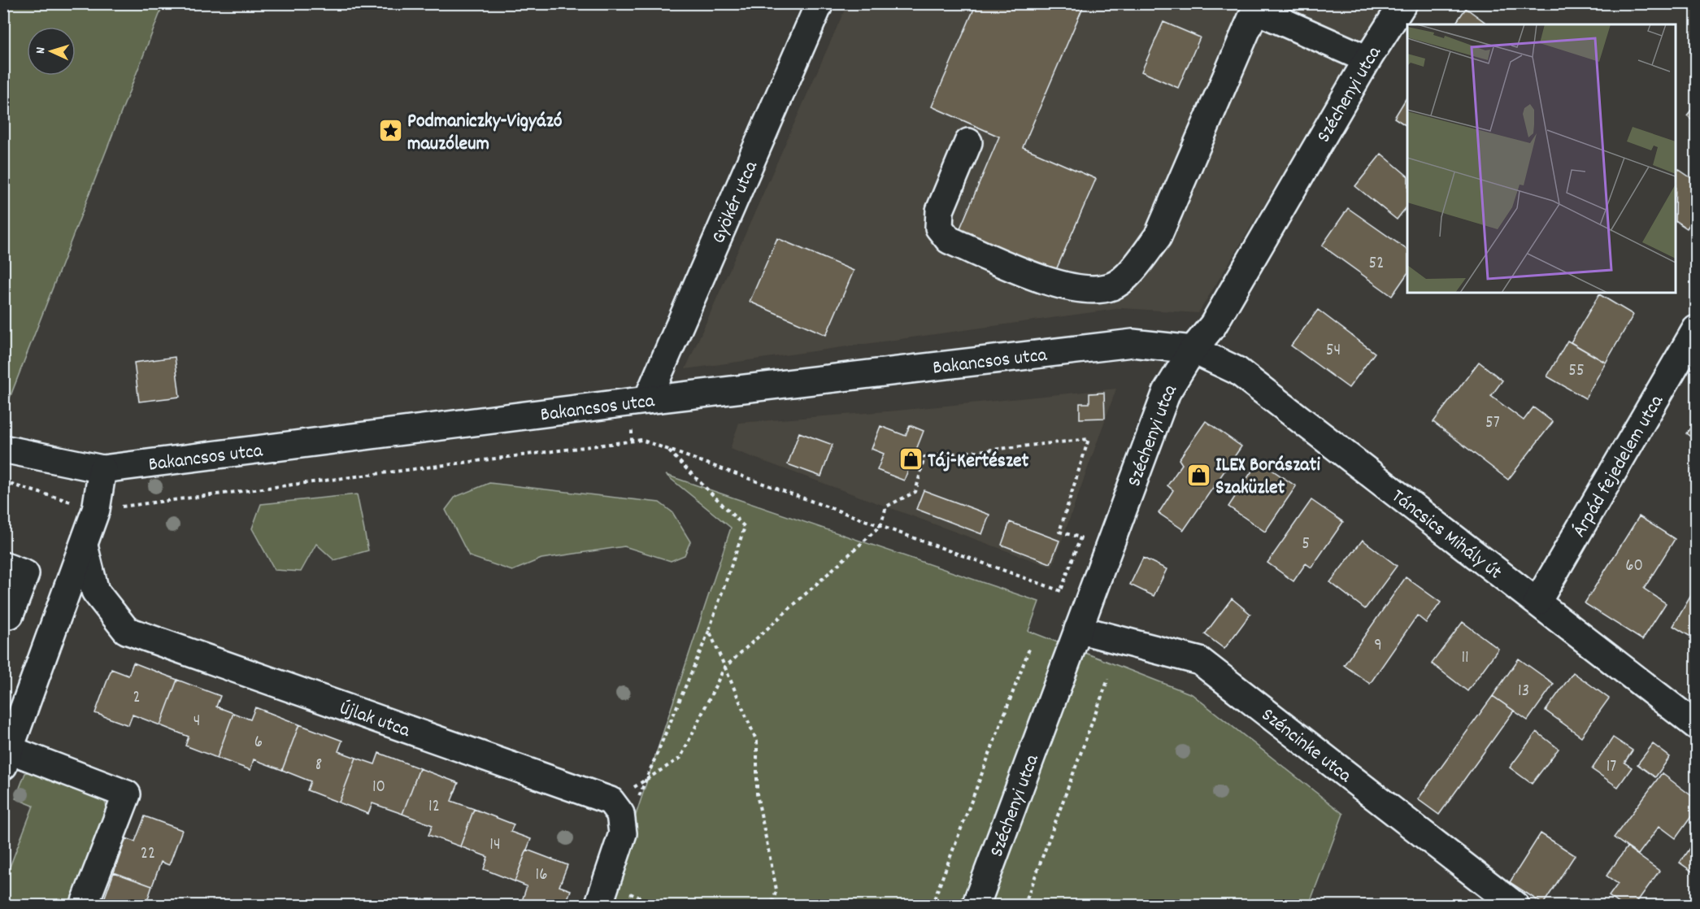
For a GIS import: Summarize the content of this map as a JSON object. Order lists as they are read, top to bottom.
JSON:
{
  "streets": {
    "street": [
      "Széchenyi utca",
      "Gyökér utca",
      "Bakancsos utca",
      "Árpád fejedelem utca",
      "Táncsics Mihály út",
      "Újlak utca",
      "Széncinke utca"
    ]
  },
  "crossings": [
    ["Széchenyi utca", "Bakancsos utca"],
    ["Széchenyi utca", "Táncsics Mihály út"],
    ["Széchenyi utca", "Széncinke utca"],
    ["Gyökér utca", "Bakancsos utca"],
    ["Bakancsos utca", "Táncsics Mihály út"],
    ["Árpád fejedelem utca", "Táncsics Mihály út"]
  ],
  "places": {
    "place": ["Podmaniczky-Vigyázó mauzóleum"],
    "shop": ["Táj-Kertészet", "ILEX Borászati Szaküzlet"]
  },
  "house_numbers": [
    "52",
    "54",
    "55",
    "57",
    "5",
    "60",
    "9",
    "11",
    "13",
    "2",
    "4",
    "6",
    "8",
    "17",
    "10",
    "12",
    "14",
    "22",
    "16"
  ],
  "north": "left"
}
